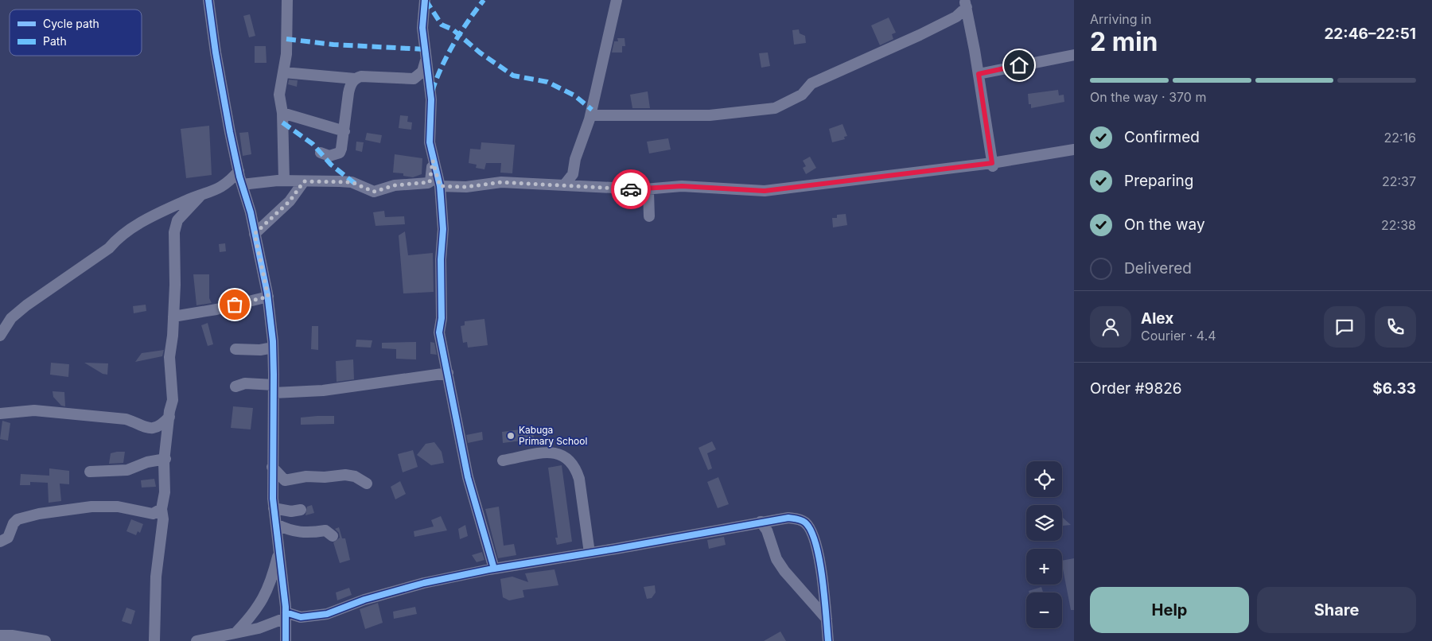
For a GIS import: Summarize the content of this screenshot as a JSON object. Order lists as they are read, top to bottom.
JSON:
{
  "places": ["Kabuga Primary School"],
  "legend": ["Cycle path", "Path"],
  "page": {
    "heading": ["2 min", "Arriving in", "22:46–22:51"],
    "panel": [
      "Alex",
      "Courier · 4.4",
      "Order #9826",
      "$6.33"
    ],
    "bar": "On the way · 370 m",
    "list": [
      ["Confirmed", "22:16"],
      ["Preparing", "22:37"],
      ["On the way", "22:38"],
      "Delivered"
    ],
    "map_buttons": ["+", "−"],
    "buttons": ["Help", "Share"]
  }
}
